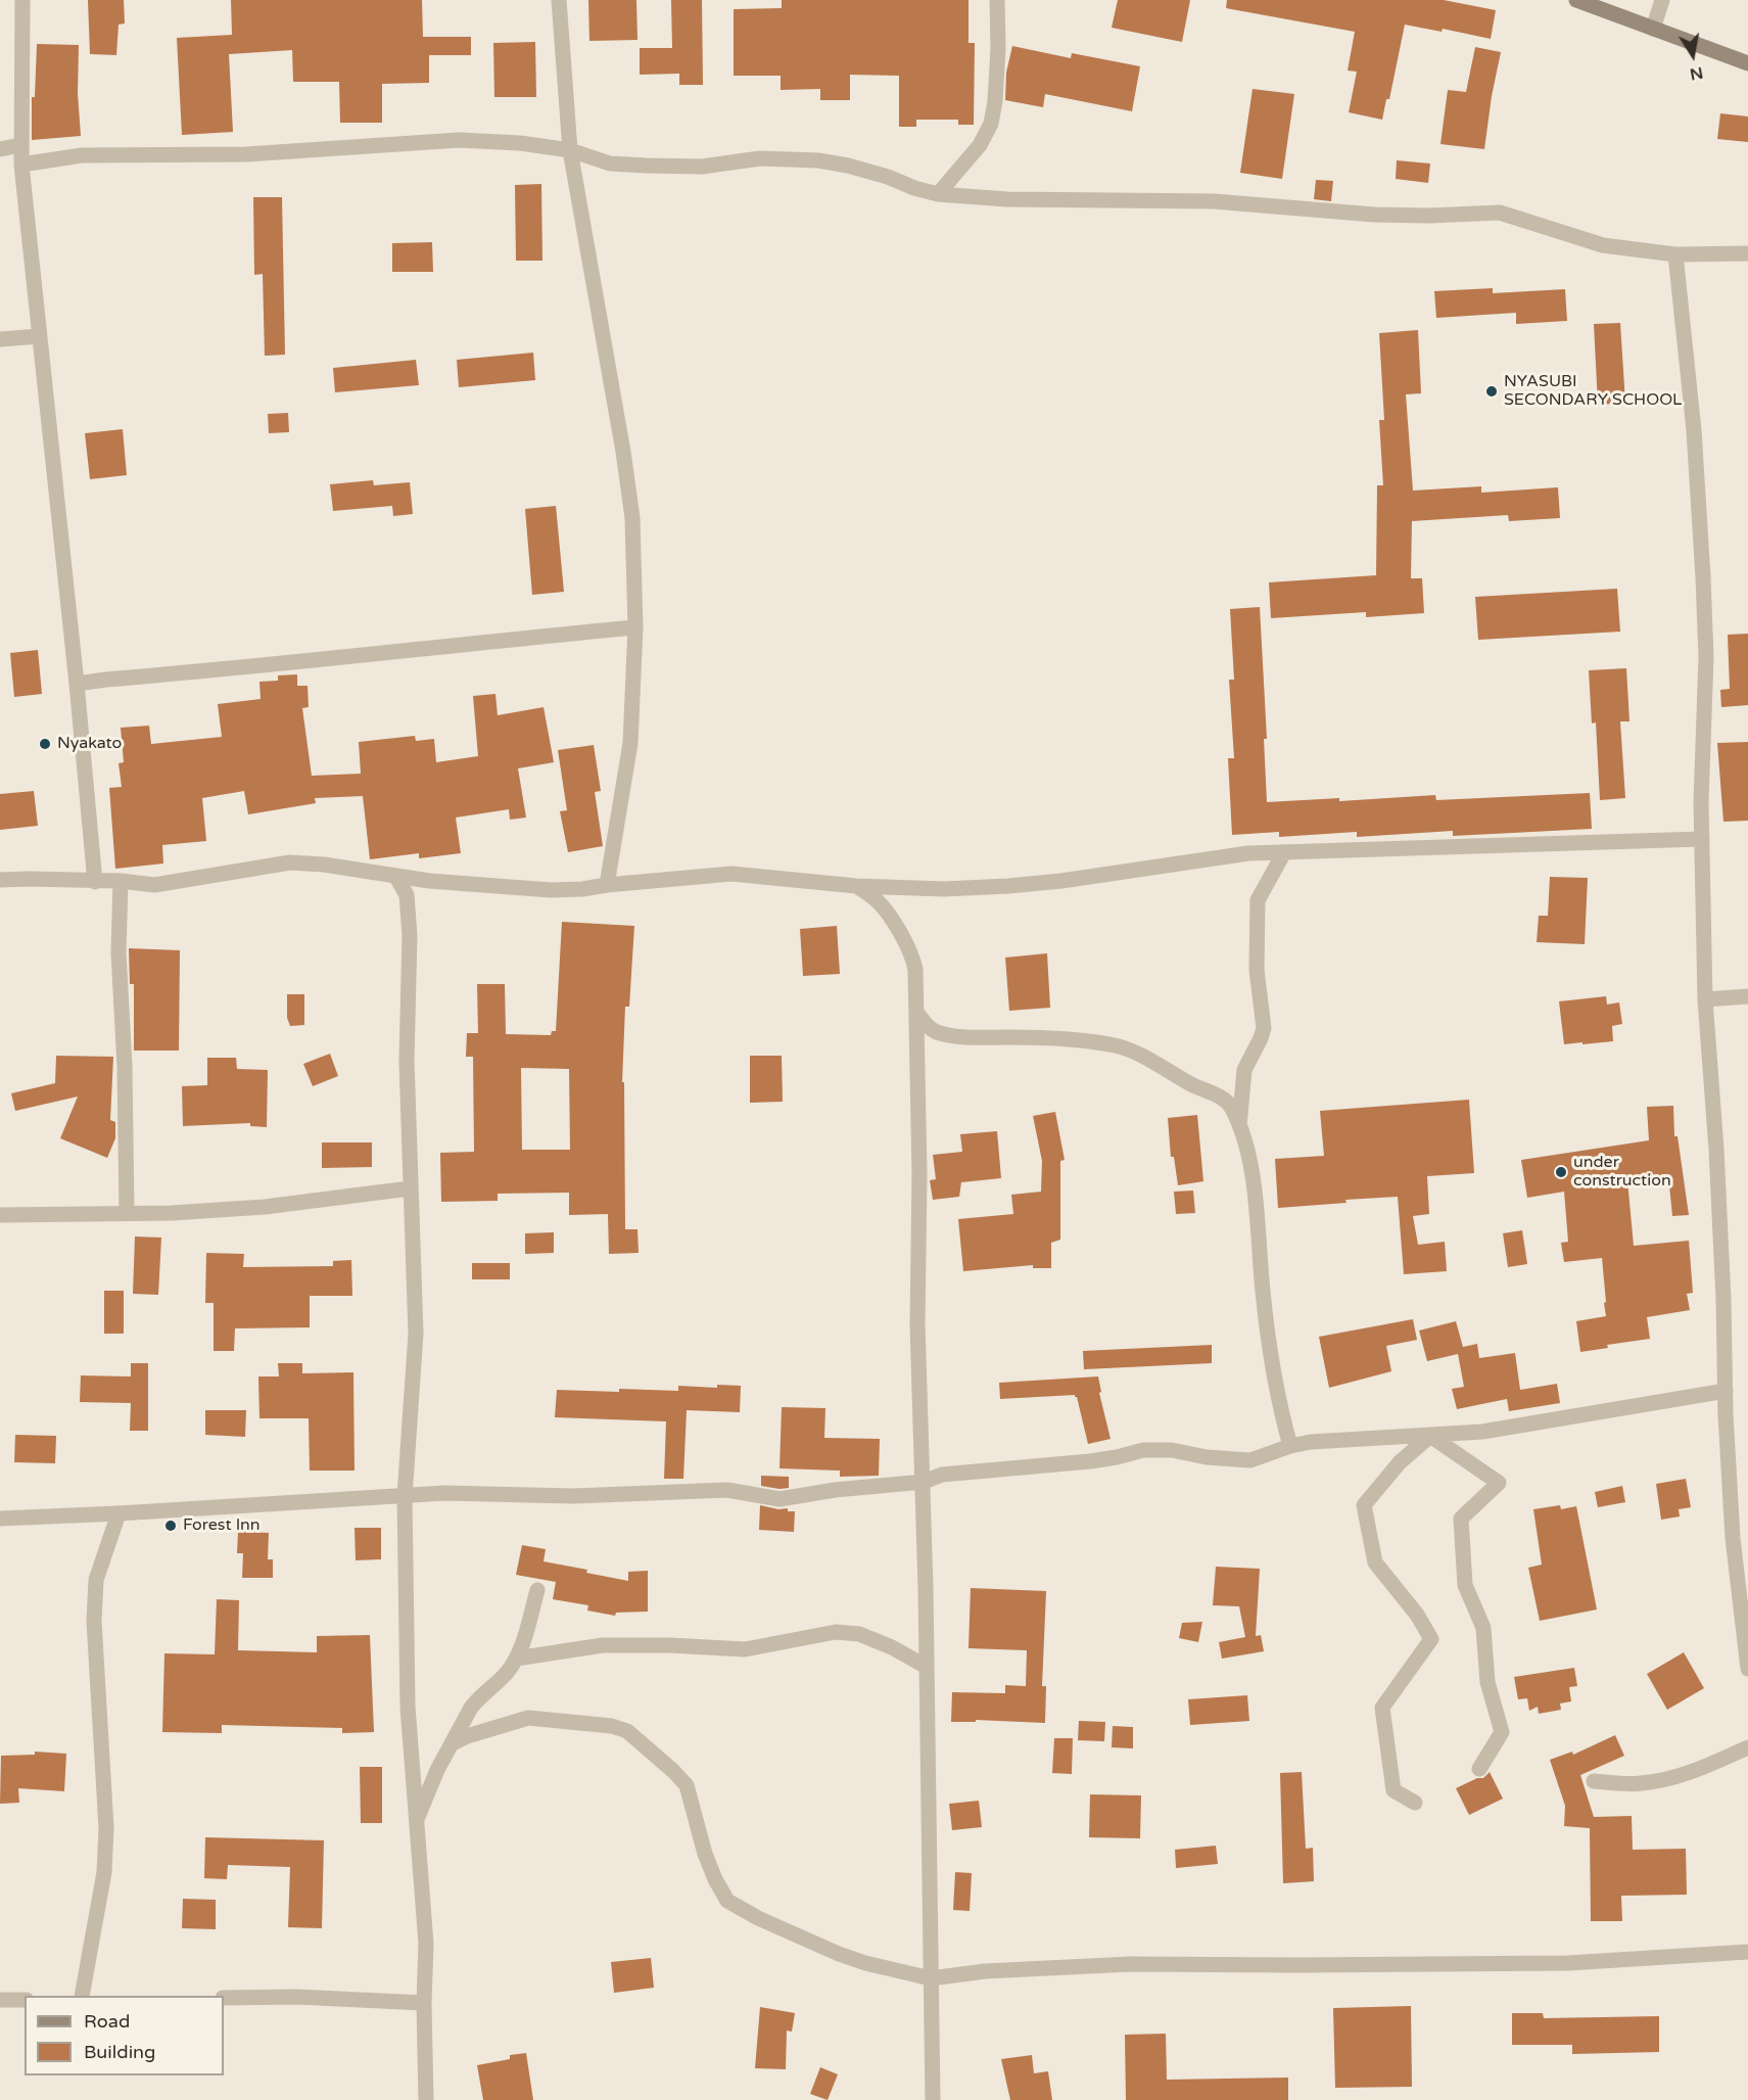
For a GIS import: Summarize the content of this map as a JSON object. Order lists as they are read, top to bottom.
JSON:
{
  "places": [
    "NYASUBI SECONDARY SCHOOL",
    "Nyakato",
    "under construction",
    "Forest Inn"
  ],
  "legend": ["Road", "Building"],
  "north": "bottom"
}
